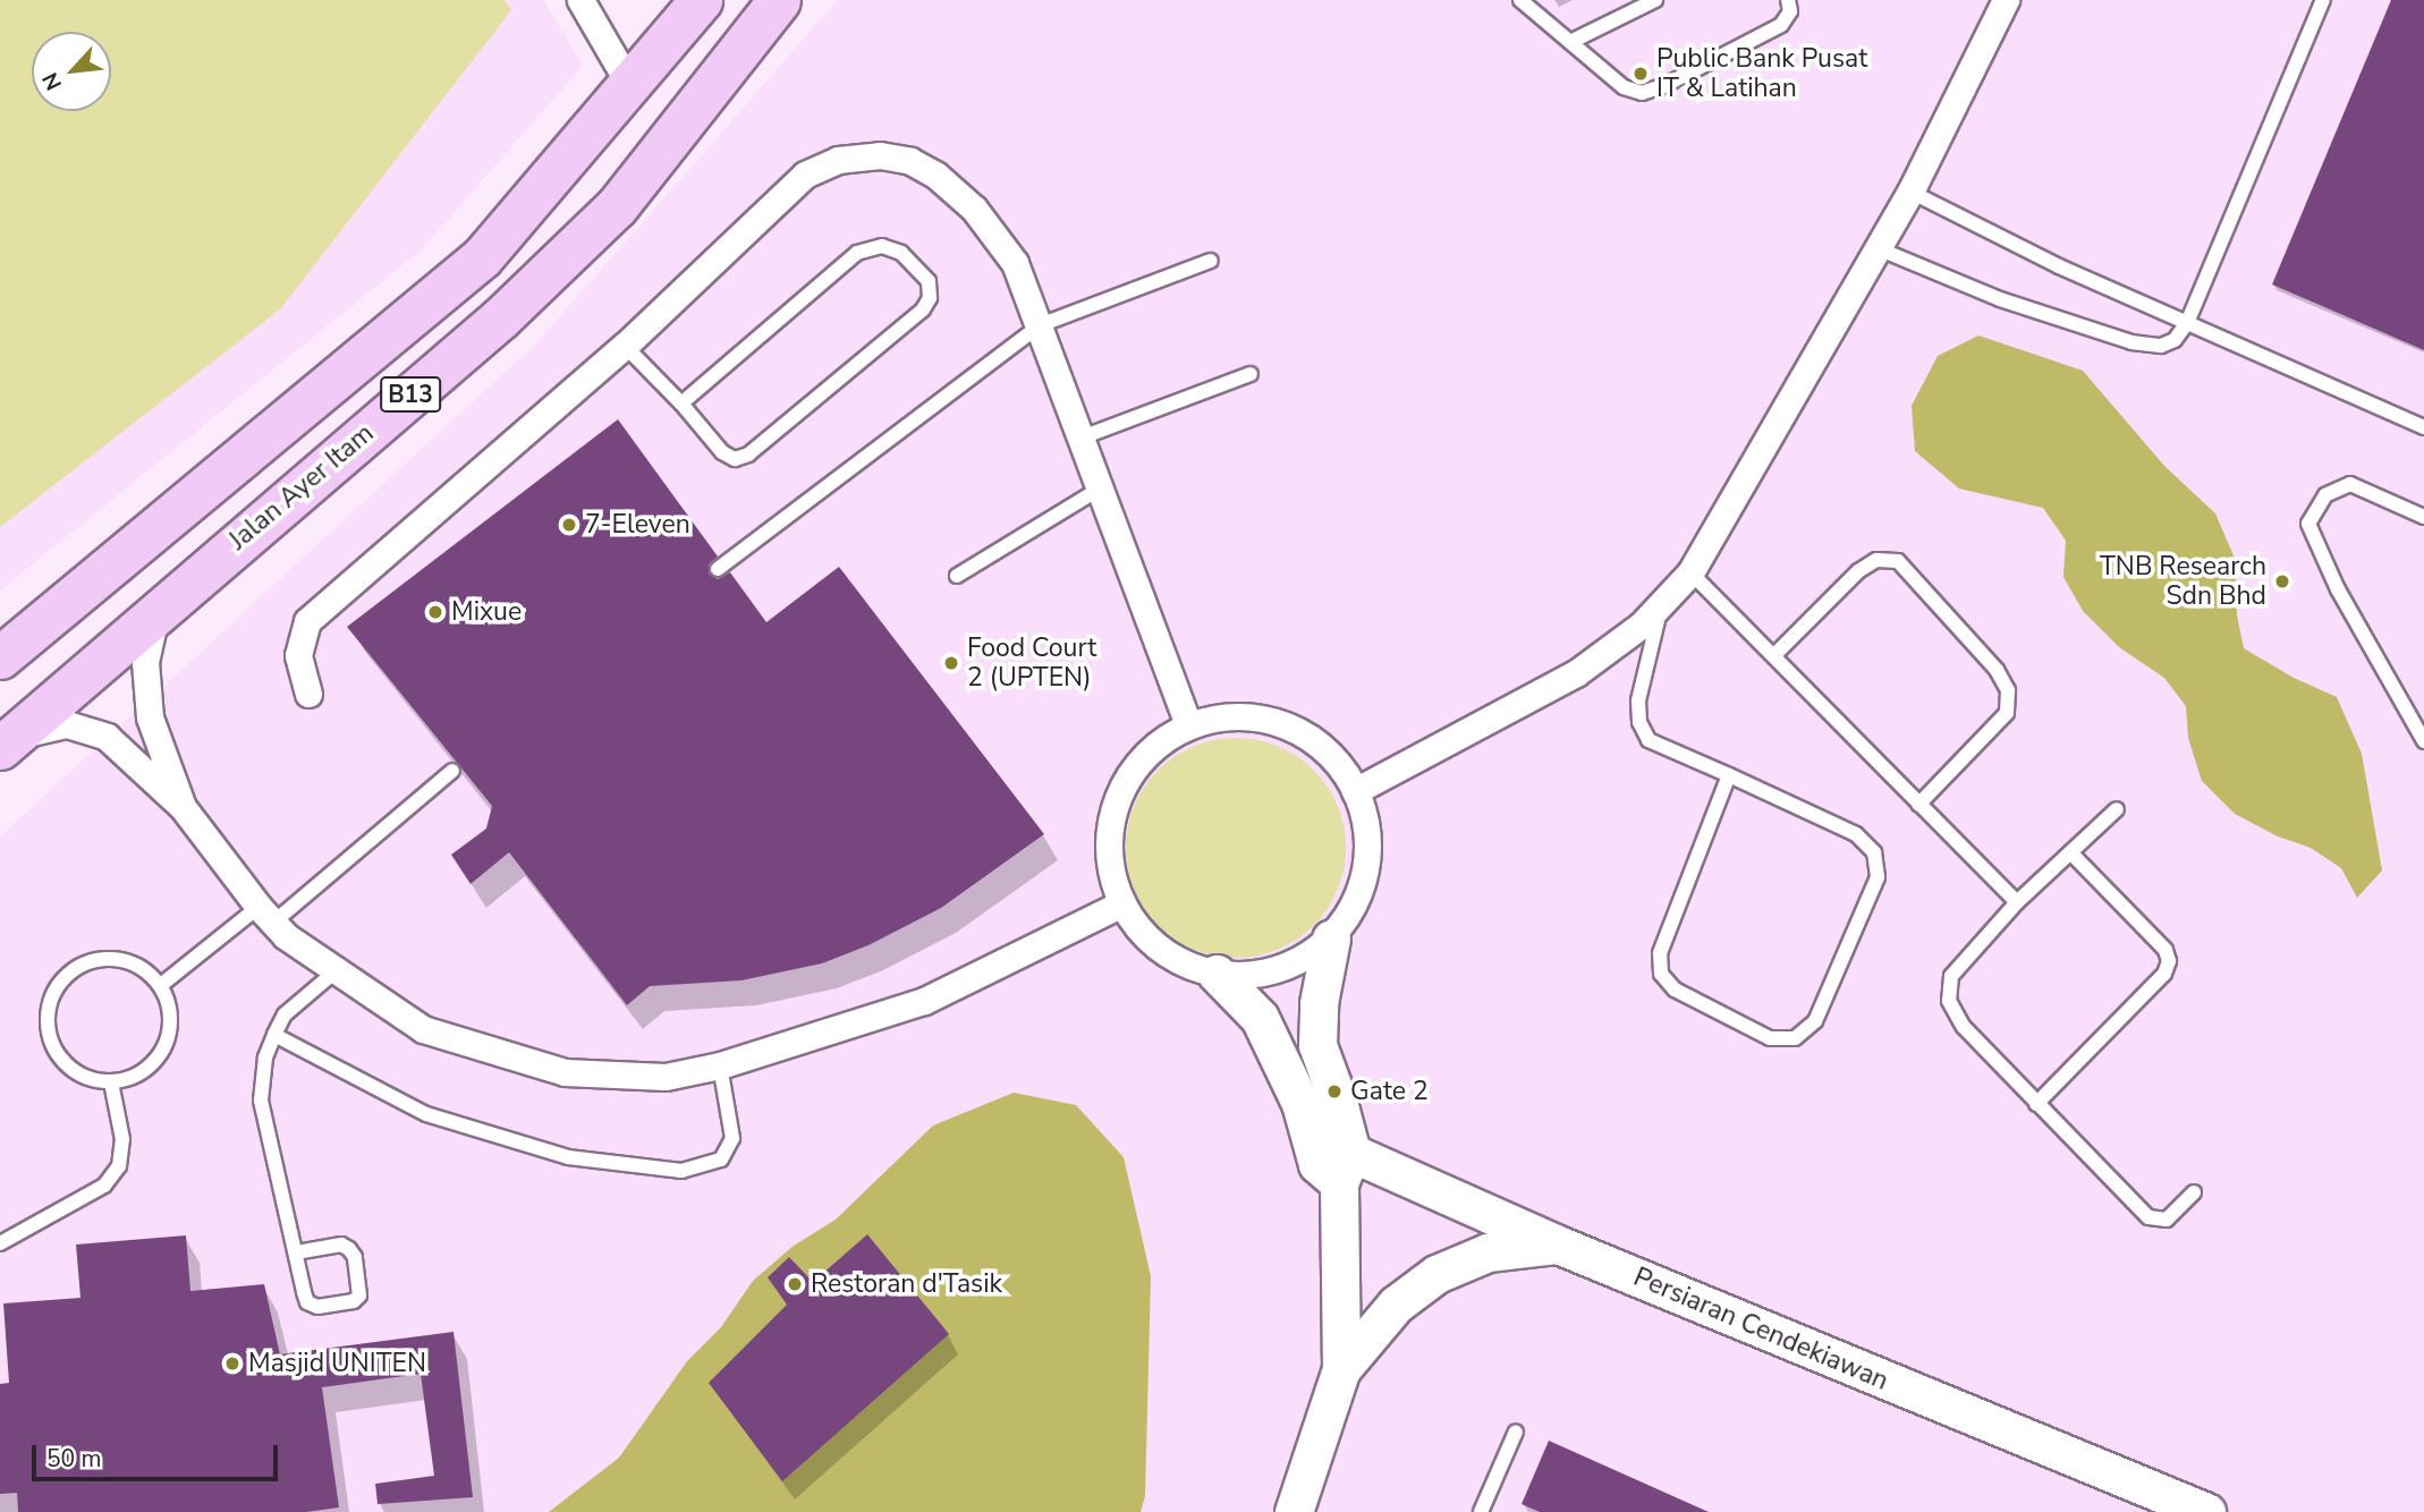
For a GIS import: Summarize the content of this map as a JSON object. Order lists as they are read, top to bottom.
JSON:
{
  "streets": {
    "main road": ["B13", "Jalan Ayer Itam"],
    "street": ["Persiaran Cendekiawan"]
  },
  "places": [
    "Public Bank Pusat IT & Latihan",
    "7-Eleven",
    "TNB Research Sdn Bhd",
    "Mixue",
    "Food Court 2 (UPTEN)",
    "Gate 2",
    "Restoran d'Tasik",
    "Masjid UNITEN"
  ],
  "scale_bar": "50 m",
  "north": "bottom left"
}
